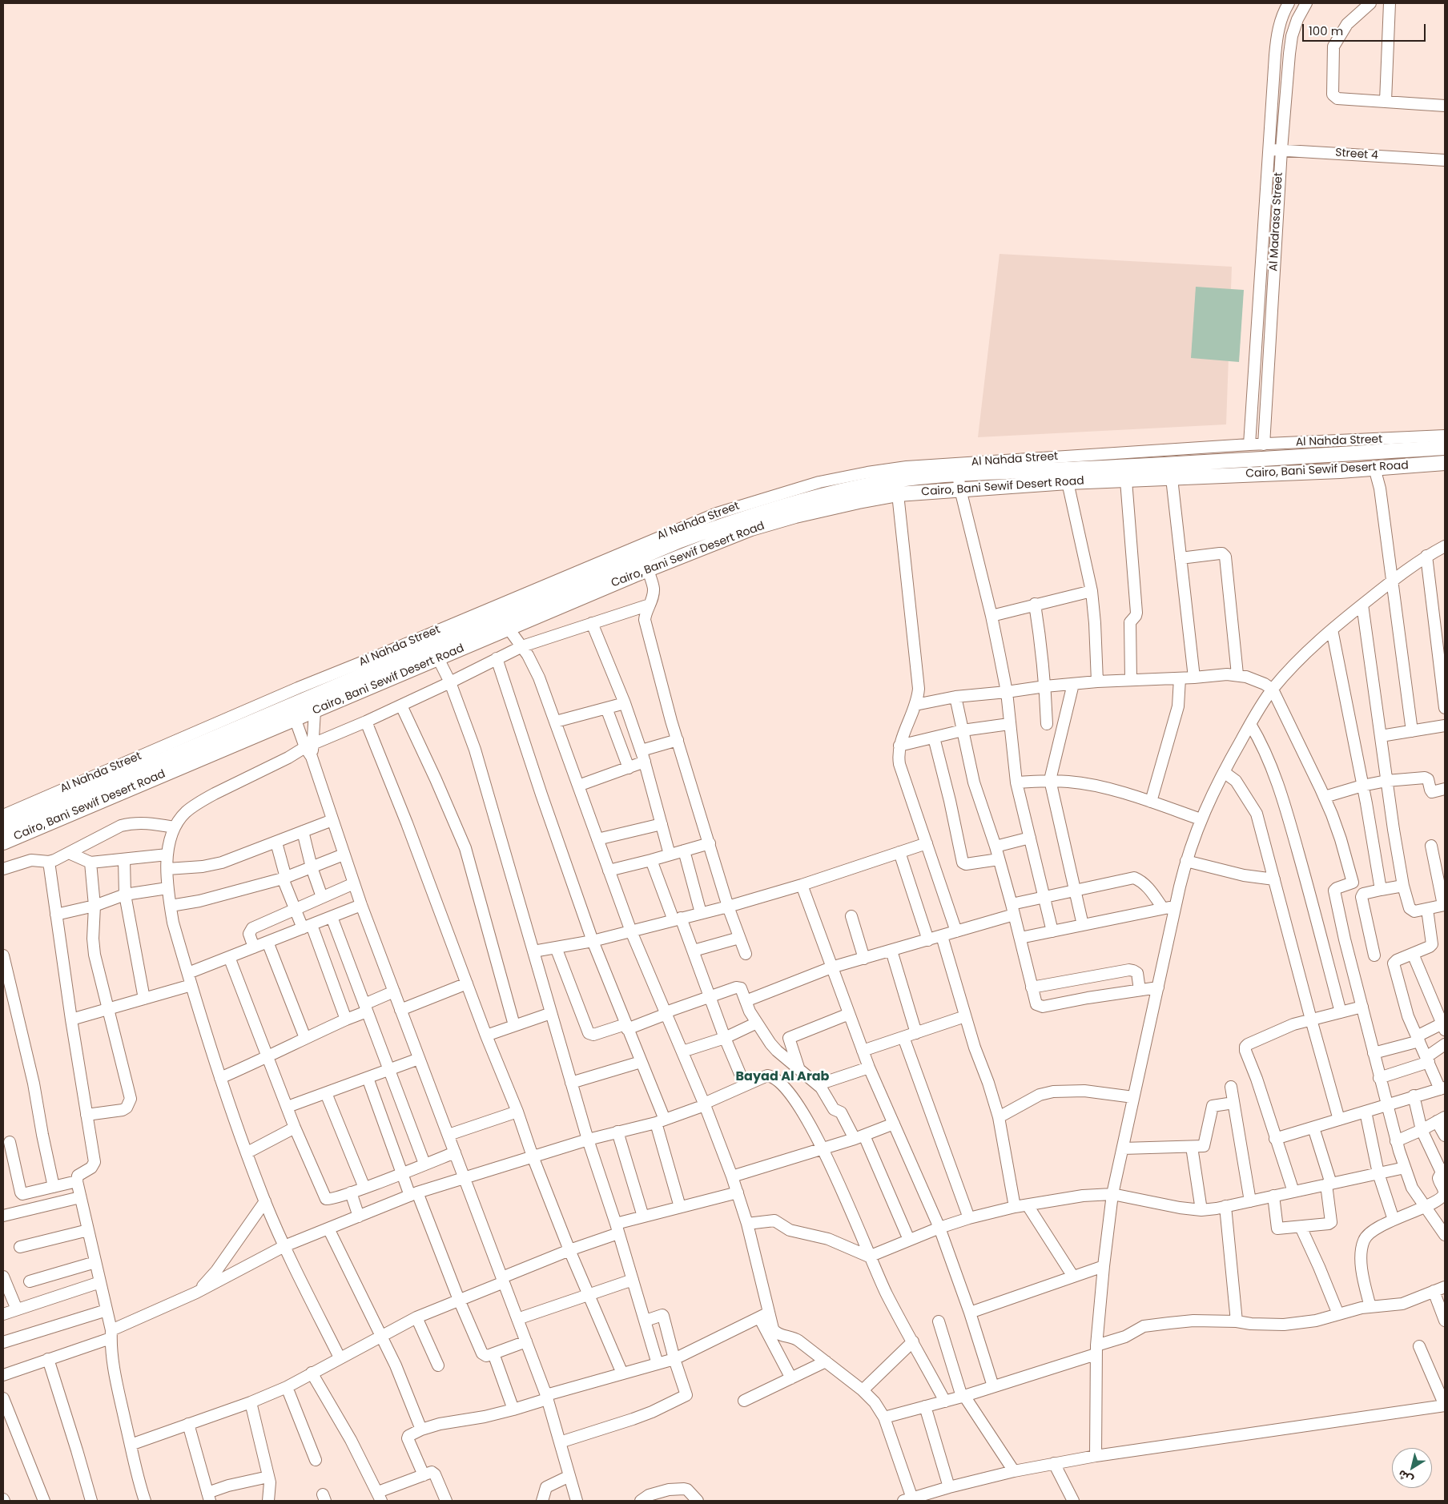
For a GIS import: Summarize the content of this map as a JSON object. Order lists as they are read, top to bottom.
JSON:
{
  "streets": {
    "main road": ["Cairo, Bani Sewif Desert Road"],
    "street": ["Street 4", "Al Madrasa Street", "Al Nahda Street"]
  },
  "crossings": [
    ["Street 4", "Al Madrasa Street"],
    ["Al Madrasa Street", "Al Nahda Street"],
    ["Al Nahda Street", "Cairo, Bani Sewif Desert Road"]
  ],
  "districts": ["Bayad Al Arab"],
  "scale_bar": "100 m",
  "north": "bottom left"
}
